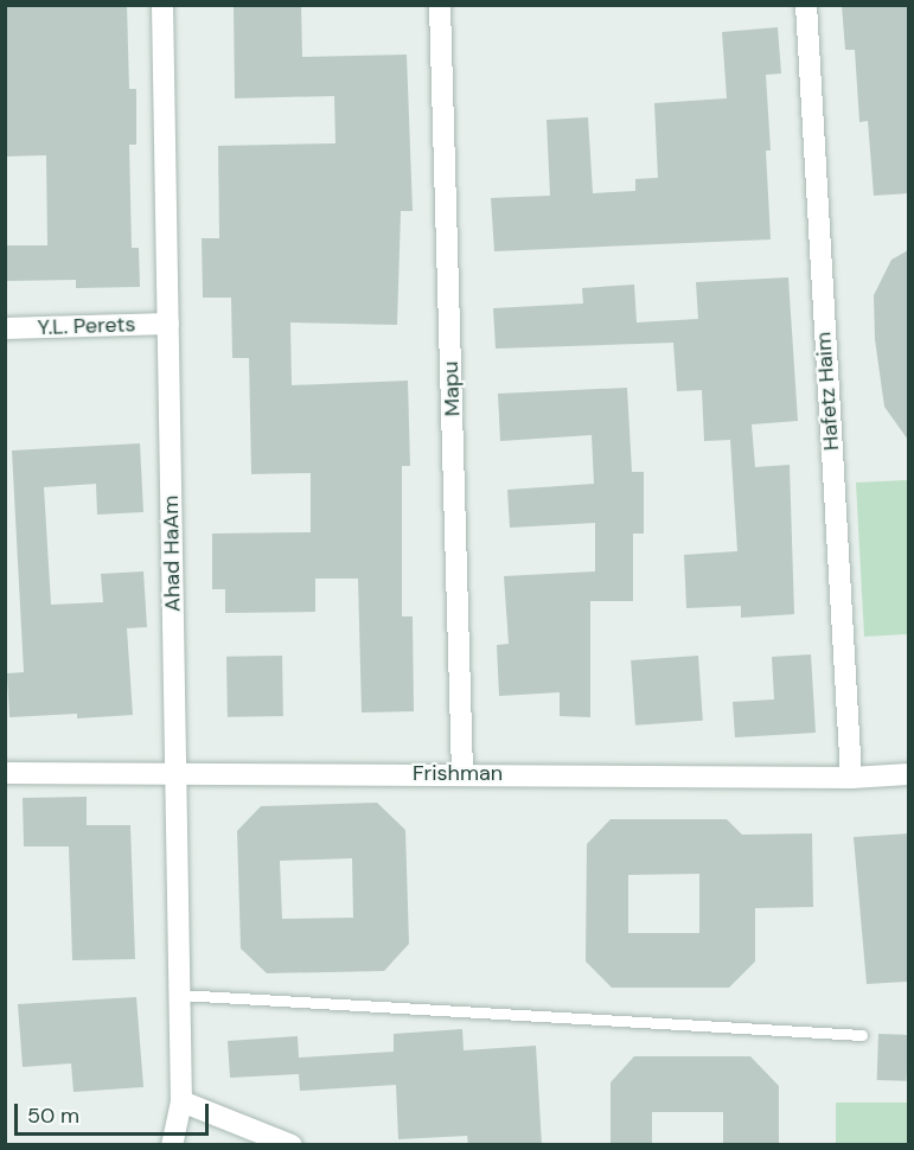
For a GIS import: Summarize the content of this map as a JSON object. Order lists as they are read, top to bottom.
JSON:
{
  "streets": {
    "street": [
      "Y.L. Perets",
      "Mapu",
      "Hafetz Haim",
      "Ahad HaAm",
      "Frishman"
    ]
  },
  "crossings": [
    ["Y.L. Perets", "Ahad HaAm"],
    ["Mapu", "Frishman"],
    ["Hafetz Haim", "Frishman"],
    ["Ahad HaAm", "Frishman"]
  ],
  "scale_bar": "50 m"
}
